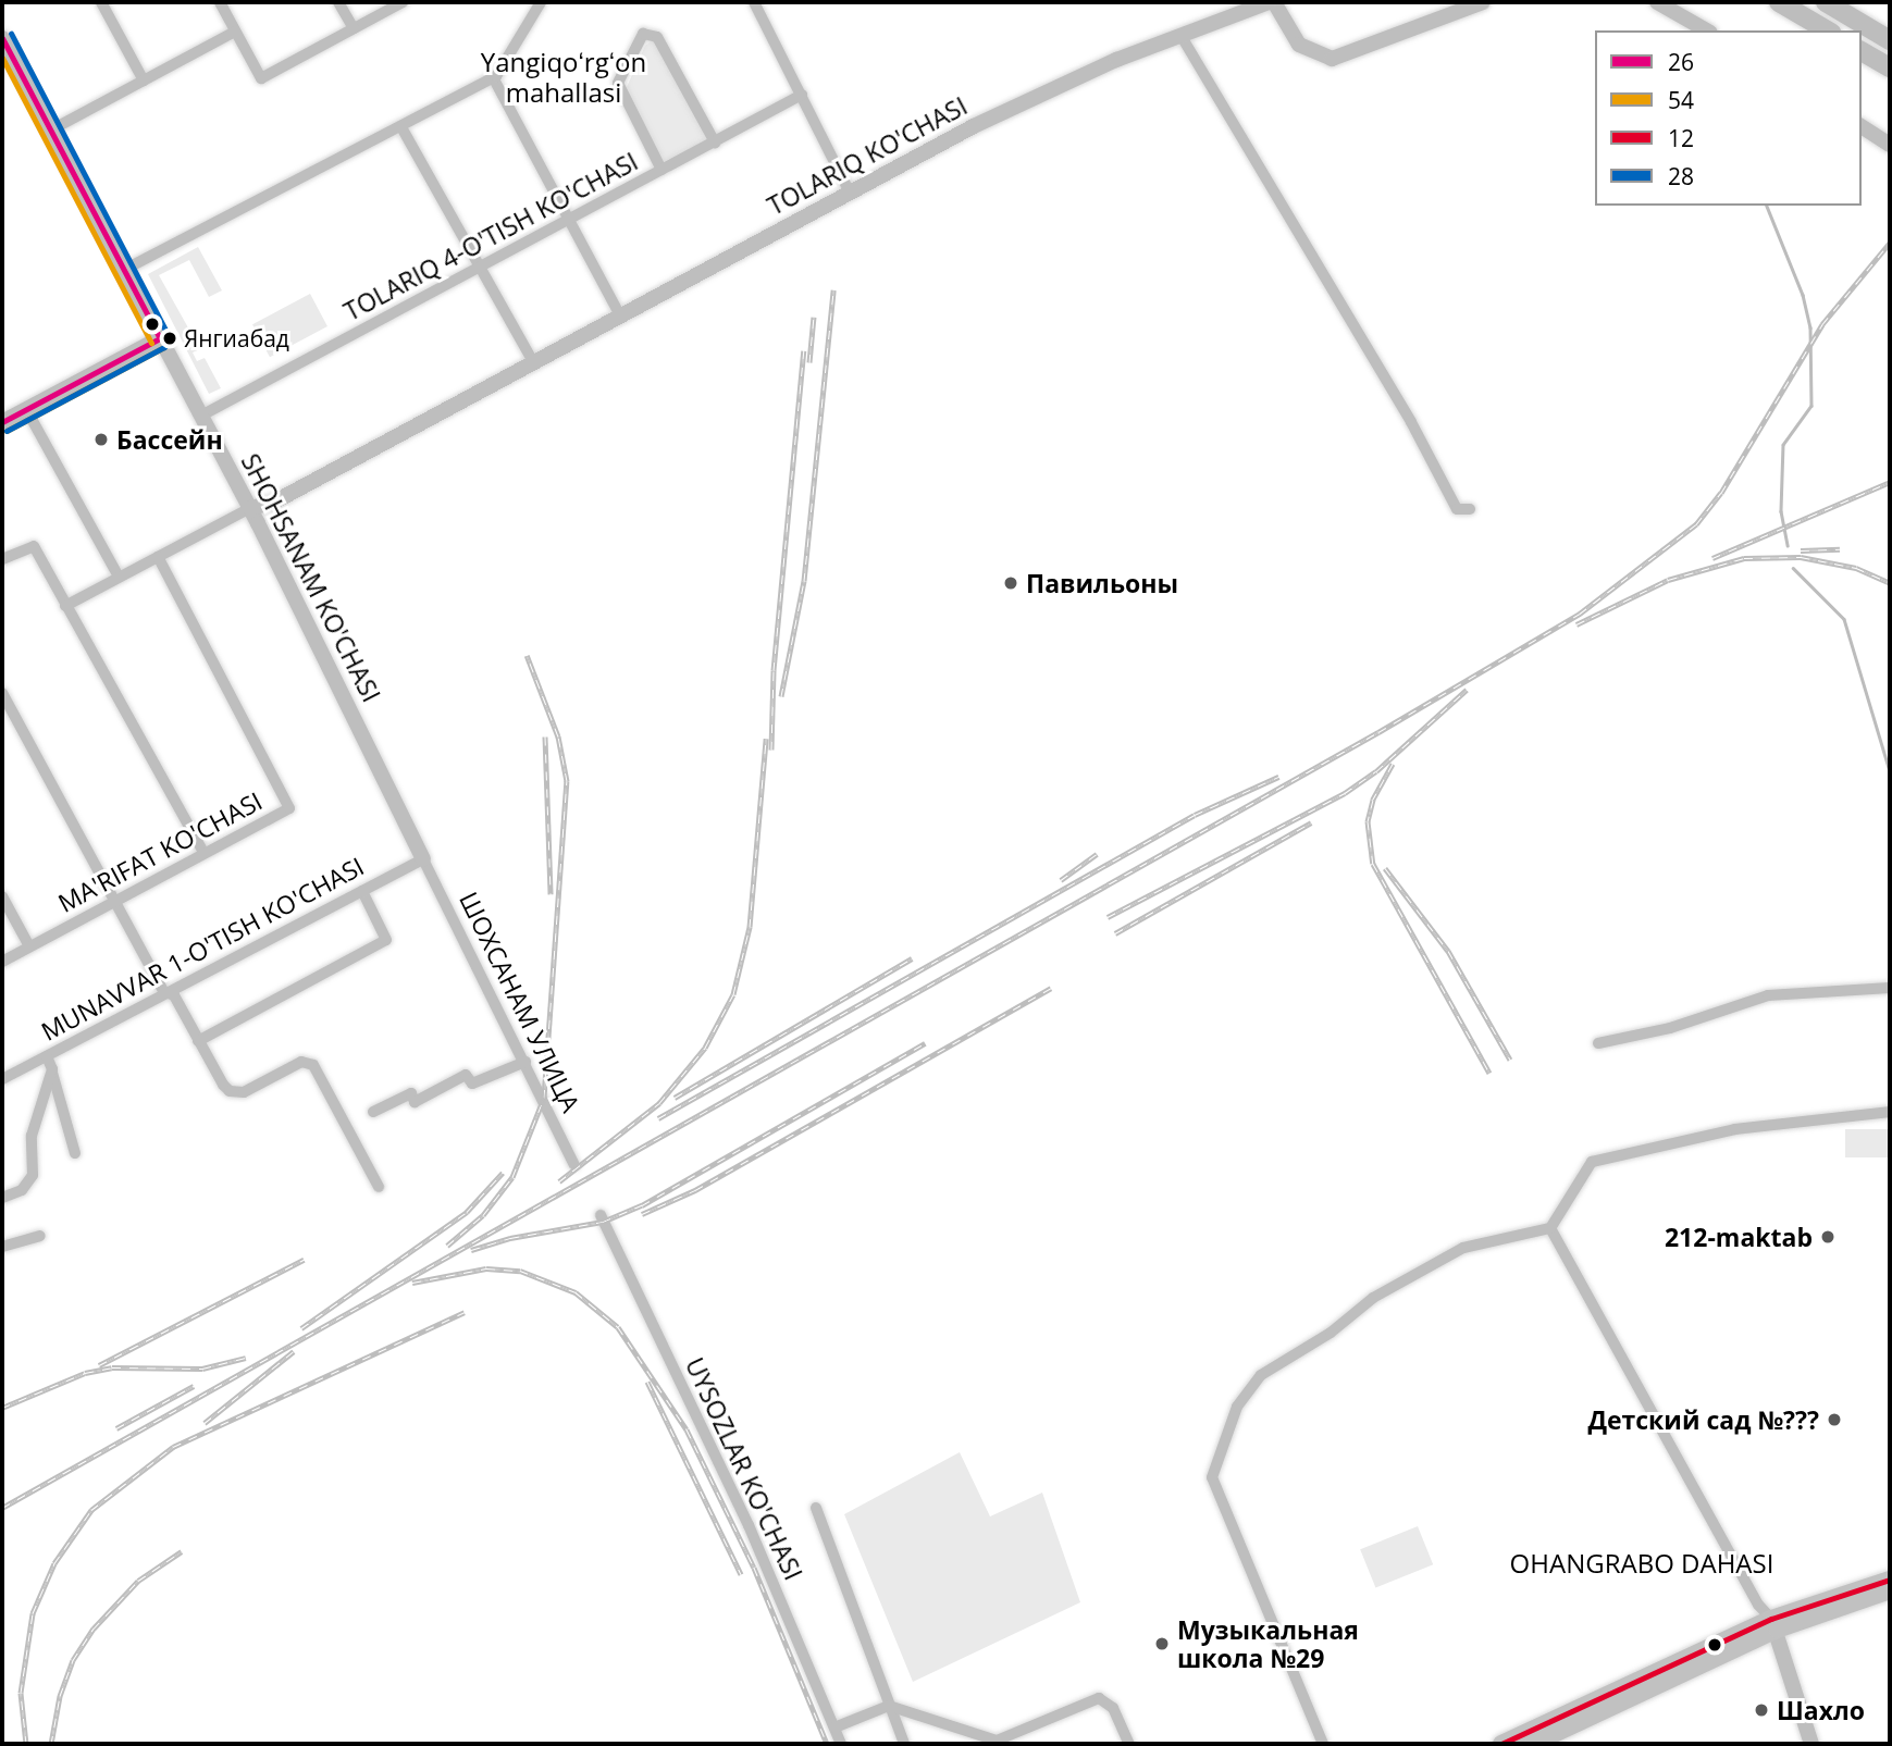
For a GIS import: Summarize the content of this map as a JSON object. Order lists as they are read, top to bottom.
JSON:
{
  "streets": {
    "street": [
      "TOLARIQ KO'CHASI",
      "TOLARIQ 4-O'TISH KO'CHASI",
      "SHOHSANAM KO'CHASI",
      "MA'RIFAT KO'CHASI",
      "MUNAVVAR 1-O'TISH KO'CHASI",
      "ШОХСАНАМ УЛИЦА",
      "UYSOZLAR KO'CHASI"
    ]
  },
  "crossings": [
    ["TOLARIQ KO'CHASI", "SHOHSANAM KO'CHASI"],
    ["TOLARIQ KO'CHASI", "MA'RIFAT KO'CHASI"],
    ["TOLARIQ 4-O'TISH KO'CHASI", "SHOHSANAM KO'CHASI"],
    ["SHOHSANAM KO'CHASI", "MUNAVVAR 1-O'TISH KO'CHASI"],
    ["SHOHSANAM KO'CHASI", "ШОХСАНАМ УЛИЦА"],
    ["MUNAVVAR 1-O'TISH KO'CHASI", "ШОХСАНАМ УЛИЦА"]
  ],
  "districts": ["Yangiqoʻrgʻon mahallasi", "OHANGRABO DAHASI"],
  "places": [
    "Янгиабад",
    "Бассейн",
    "Павильоны",
    "212-maktab",
    "Детский сад №???",
    "Музыкальная школа №29",
    "Шахло"
  ],
  "lines": [
    "transit line 28",
    "transit line 26",
    "transit line 54",
    "transit line 12"
  ],
  "legend": [
    "26",
    "54",
    "12",
    "28"
  ]
}
